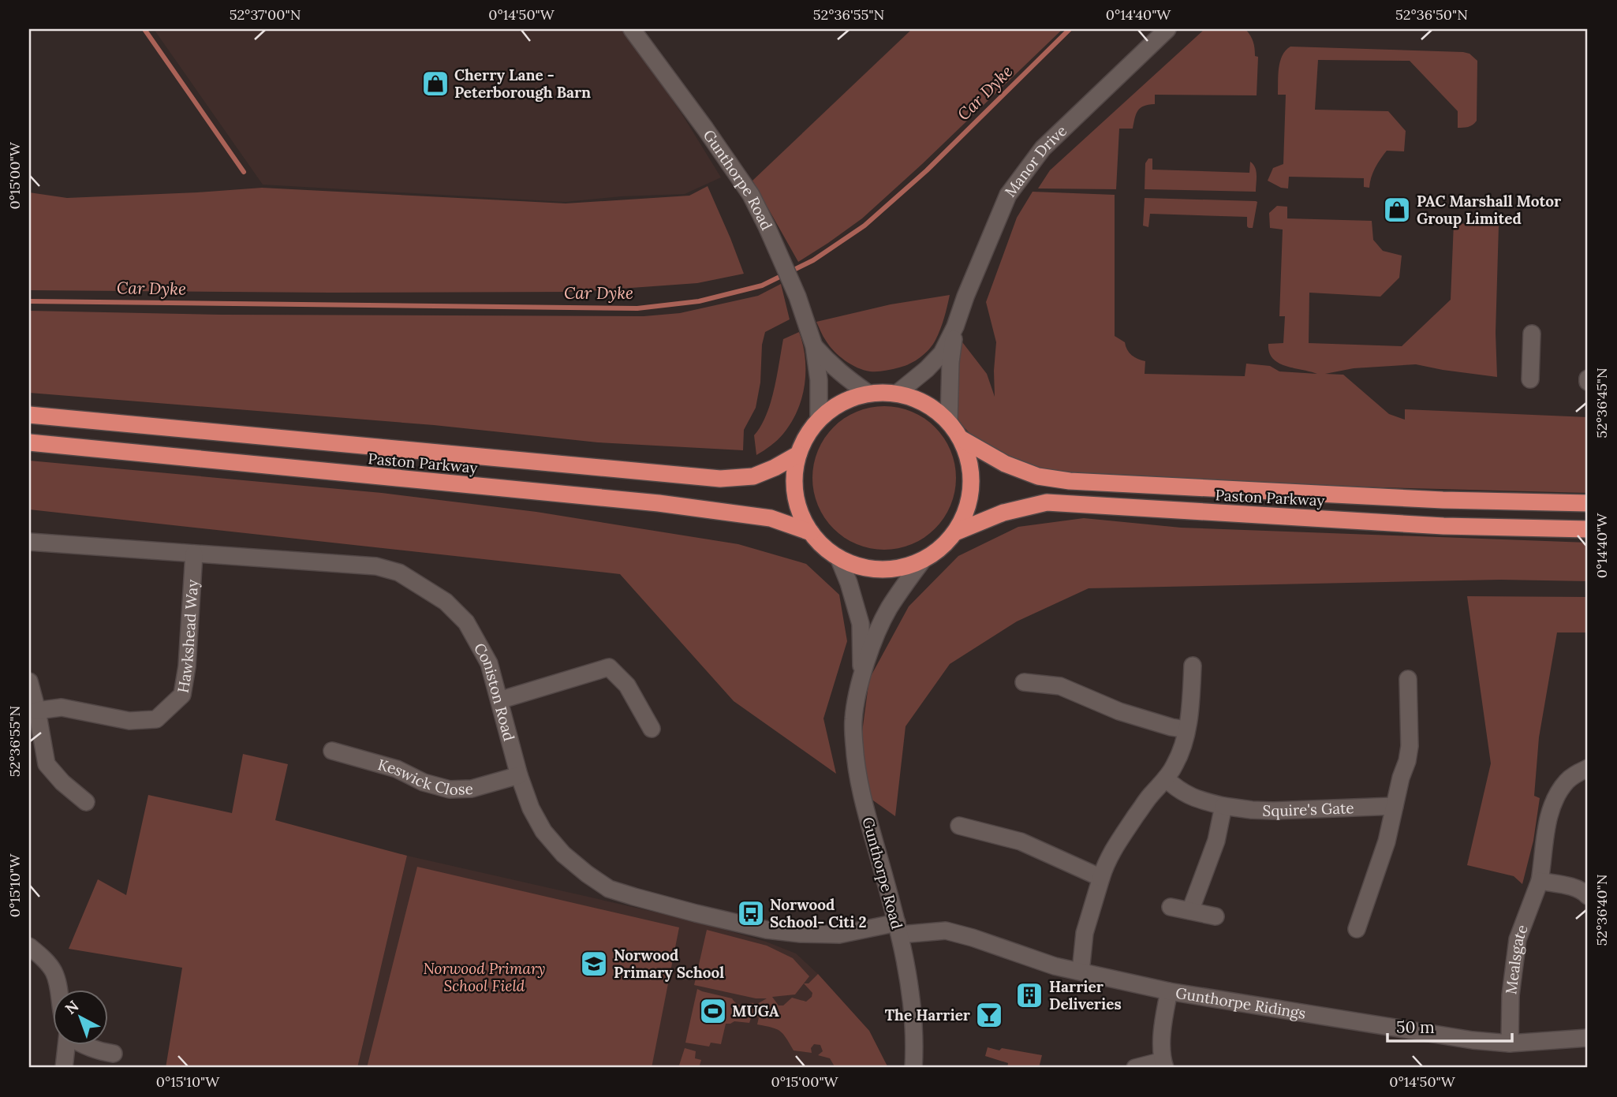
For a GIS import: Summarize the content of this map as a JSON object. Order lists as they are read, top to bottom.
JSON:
{
  "streets": {
    "highway": ["Paston Parkway"],
    "street": [
      "Manor Drive",
      "Gunthorpe Road",
      "Hawkshead Way",
      "Coniston Road",
      "Keswick Close",
      "Squire's Gate",
      "Mealsgate",
      "Gunthorpe Ridings"
    ]
  },
  "crossings": [
    ["Manor Drive", "Gunthorpe Road"],
    ["Manor Drive", "Paston Parkway"],
    ["Gunthorpe Road", "Paston Parkway"],
    ["Gunthorpe Road", "Coniston Road"],
    ["Gunthorpe Road", "Gunthorpe Ridings"],
    ["Hawkshead Way", "Coniston Road"],
    ["Coniston Road", "Keswick Close"],
    ["Coniston Road", "Gunthorpe Ridings"],
    ["Mealsgate", "Gunthorpe Ridings"]
  ],
  "water": ["Car Dyke"],
  "parks": ["Norwood Primary School Field"],
  "places": {
    "shop": ["Cherry Lane - Peterborough Barn", "PAC Marshall Motor Group Limited"],
    "bus stop": ["Norwood School- Citi 2"],
    "school or university": ["Norwood Primary School"],
    "building": ["Harrier Deliveries"],
    "sports": ["MUGA"],
    "bar": ["The Harrier"]
  },
  "scale_bar": "50 m",
  "north": "top left",
  "coordinates": [
    "52°37'00\"N",
    "0°14'50\"W",
    "52°36'55\"N",
    "0°14'40\"W",
    "52°36'50\"N",
    "0°15'00\"W",
    "52°36'45\"N",
    "0°15'10\"W",
    "52°36'40\"N"
  ]
}
